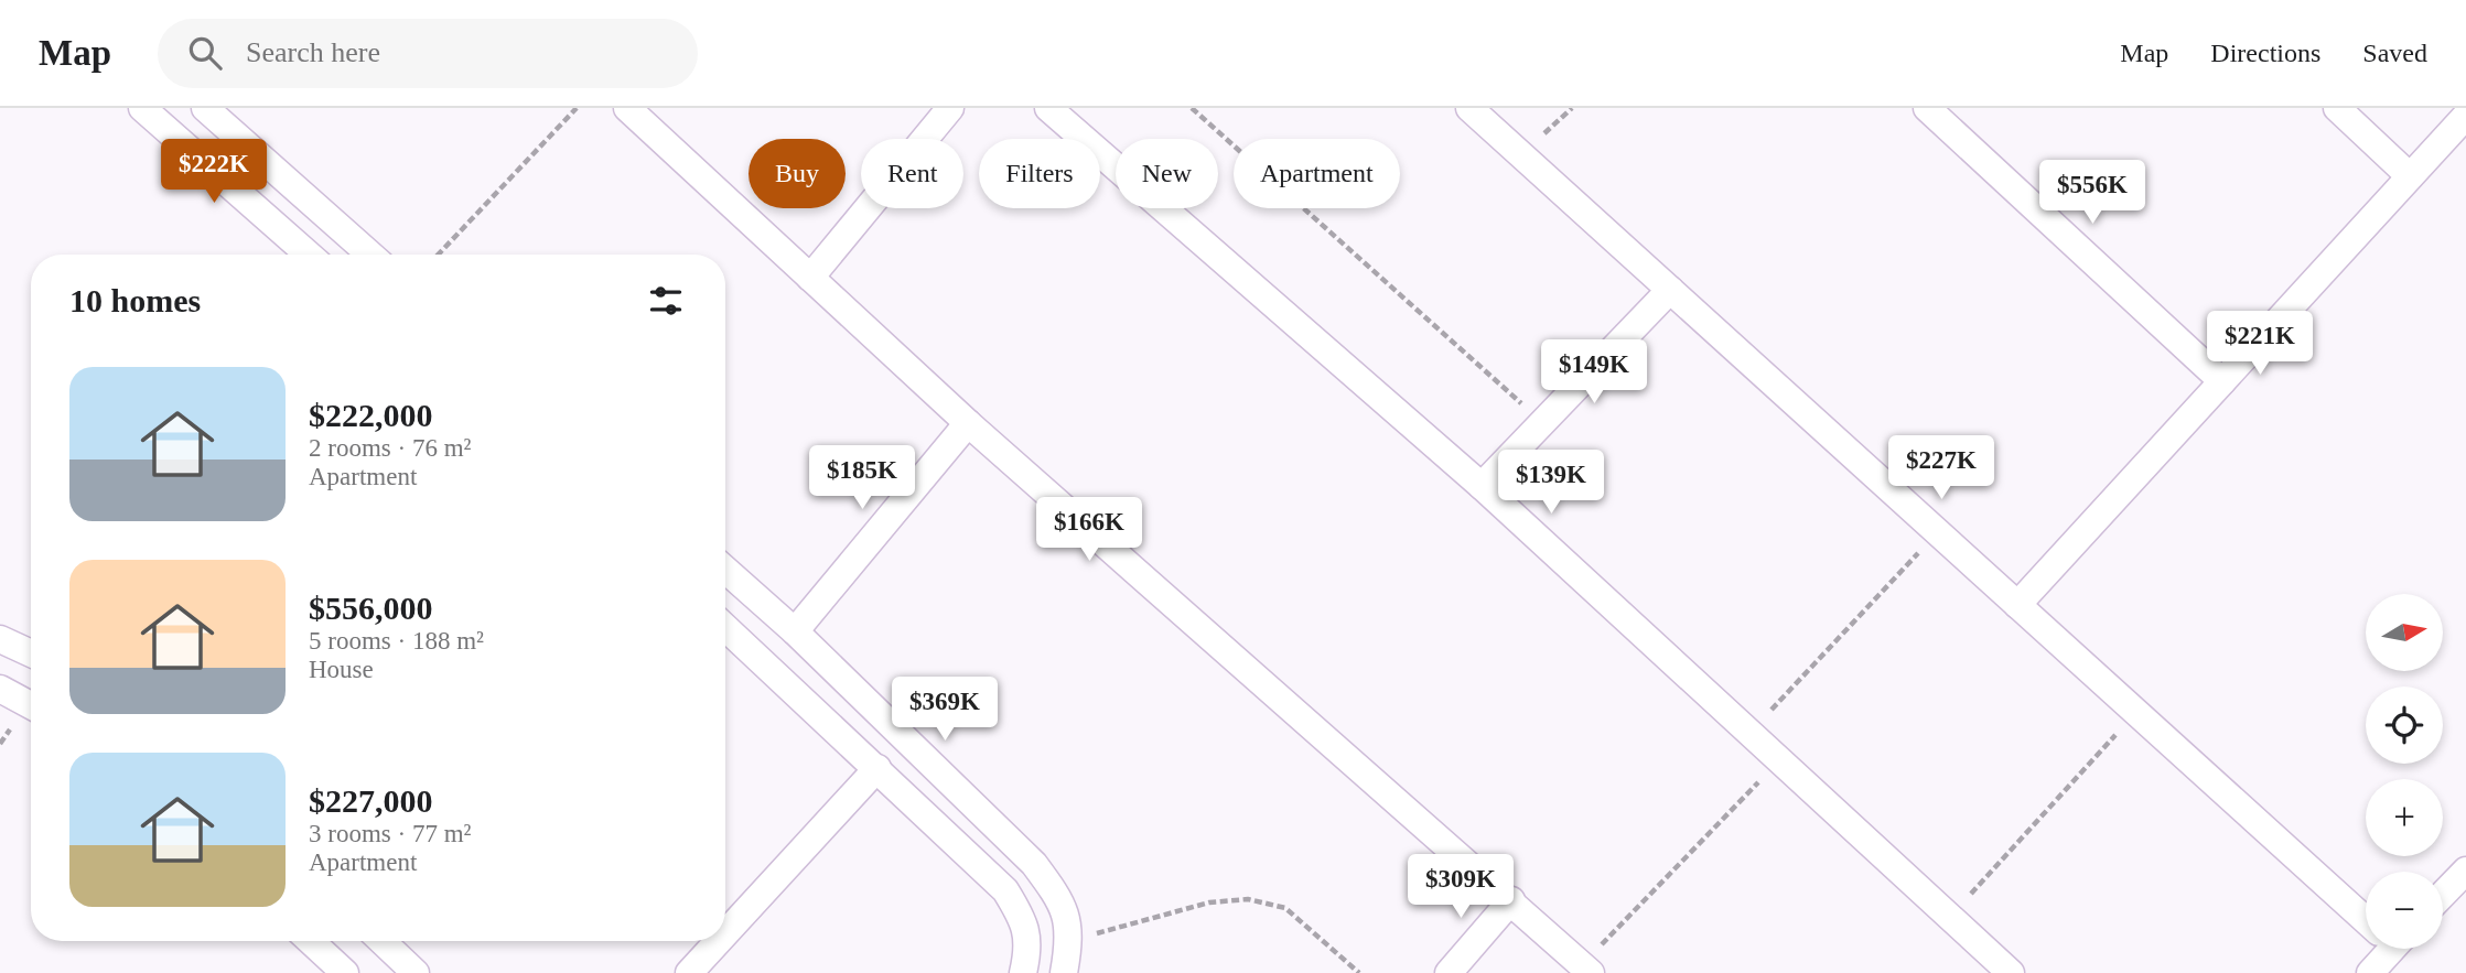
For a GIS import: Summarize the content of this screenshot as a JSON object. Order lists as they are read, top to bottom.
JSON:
{
  "north": "right",
  "page": {
    "header": "Map",
    "search": "Search here",
    "nav": ["Map", "Directions", "Saved"],
    "price": [
      "$222K",
      "$556K",
      "$221K",
      "$149K",
      "$227K",
      "$185K",
      "$139K",
      "$166K",
      "$369K",
      "$309K"
    ],
    "chip": [
      "Buy",
      "Rent",
      "Filters",
      "New",
      "Apartment"
    ],
    "heading": "10 homes",
    "list": [
      {
        "name": "$222,000",
        "note": "2 rooms · 76 m² · Apartment"
      },
      {
        "name": "$556,000",
        "note": "5 rooms · 188 m² · House"
      },
      {
        "name": "$227,000",
        "note": "3 rooms · 77 m² · Apartment"
      }
    ],
    "map_buttons": ["+", "−"]
  }
}
